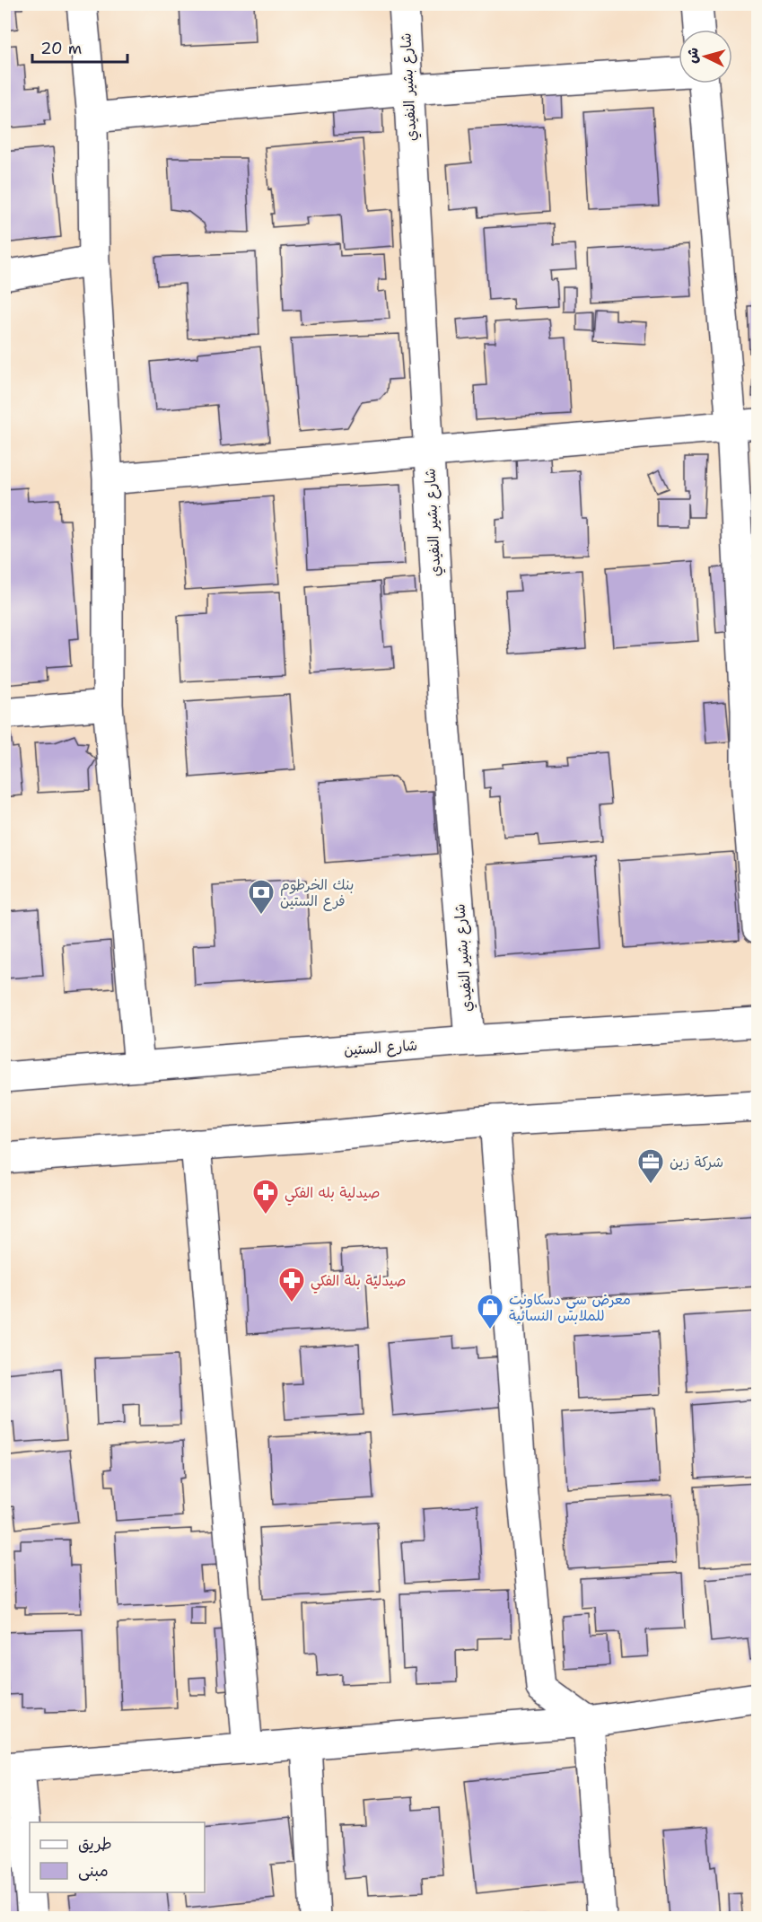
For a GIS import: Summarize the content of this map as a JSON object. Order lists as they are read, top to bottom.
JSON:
{
  "streets": {
    "street": ["شارع بشير النفيدي", "شارع الستين"]
  },
  "crossings": [
    ["شارع بشير النفيدي", "شارع الستين"]
  ],
  "places": {
    "bank": ["بنك الخرطوم فرع الستين"],
    "office": ["شركة زين"],
    "pharmacy": ["صيدلية بله الفكي", "صيدلية بلة الفكي"],
    "shop": ["معرض سي دسكاونت للملابس النسائية"]
  },
  "legend": ["طريق", "مبنى"],
  "scale_bar": "20 m",
  "north": "left"
}
